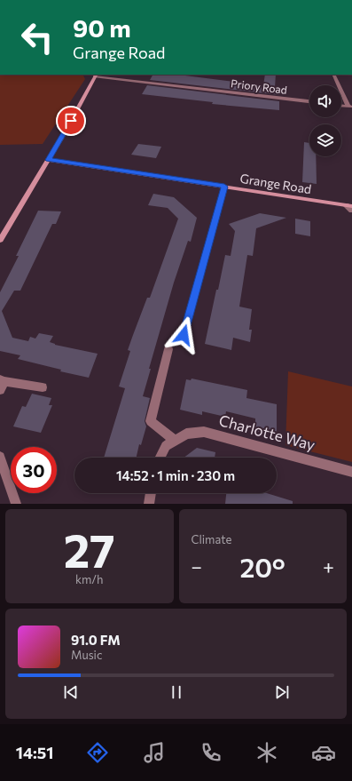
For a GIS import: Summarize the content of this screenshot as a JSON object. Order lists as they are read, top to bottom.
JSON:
{
  "streets": {
    "street": ["Priory Road", "Grange Road", "Charlotte Way"]
  },
  "page": {
    "turn": ["90 m", "Grange Road"],
    "limit": "30",
    "trip": "14:52 · 1 min · 230 m",
    "tile": [
      ["27", "km/h"],
      "Climate"
    ],
    "heat": ["−", "20°", "+"],
    "song": ["91.0 FM", "Music"],
    "tabs": "14:51"
  }
}
